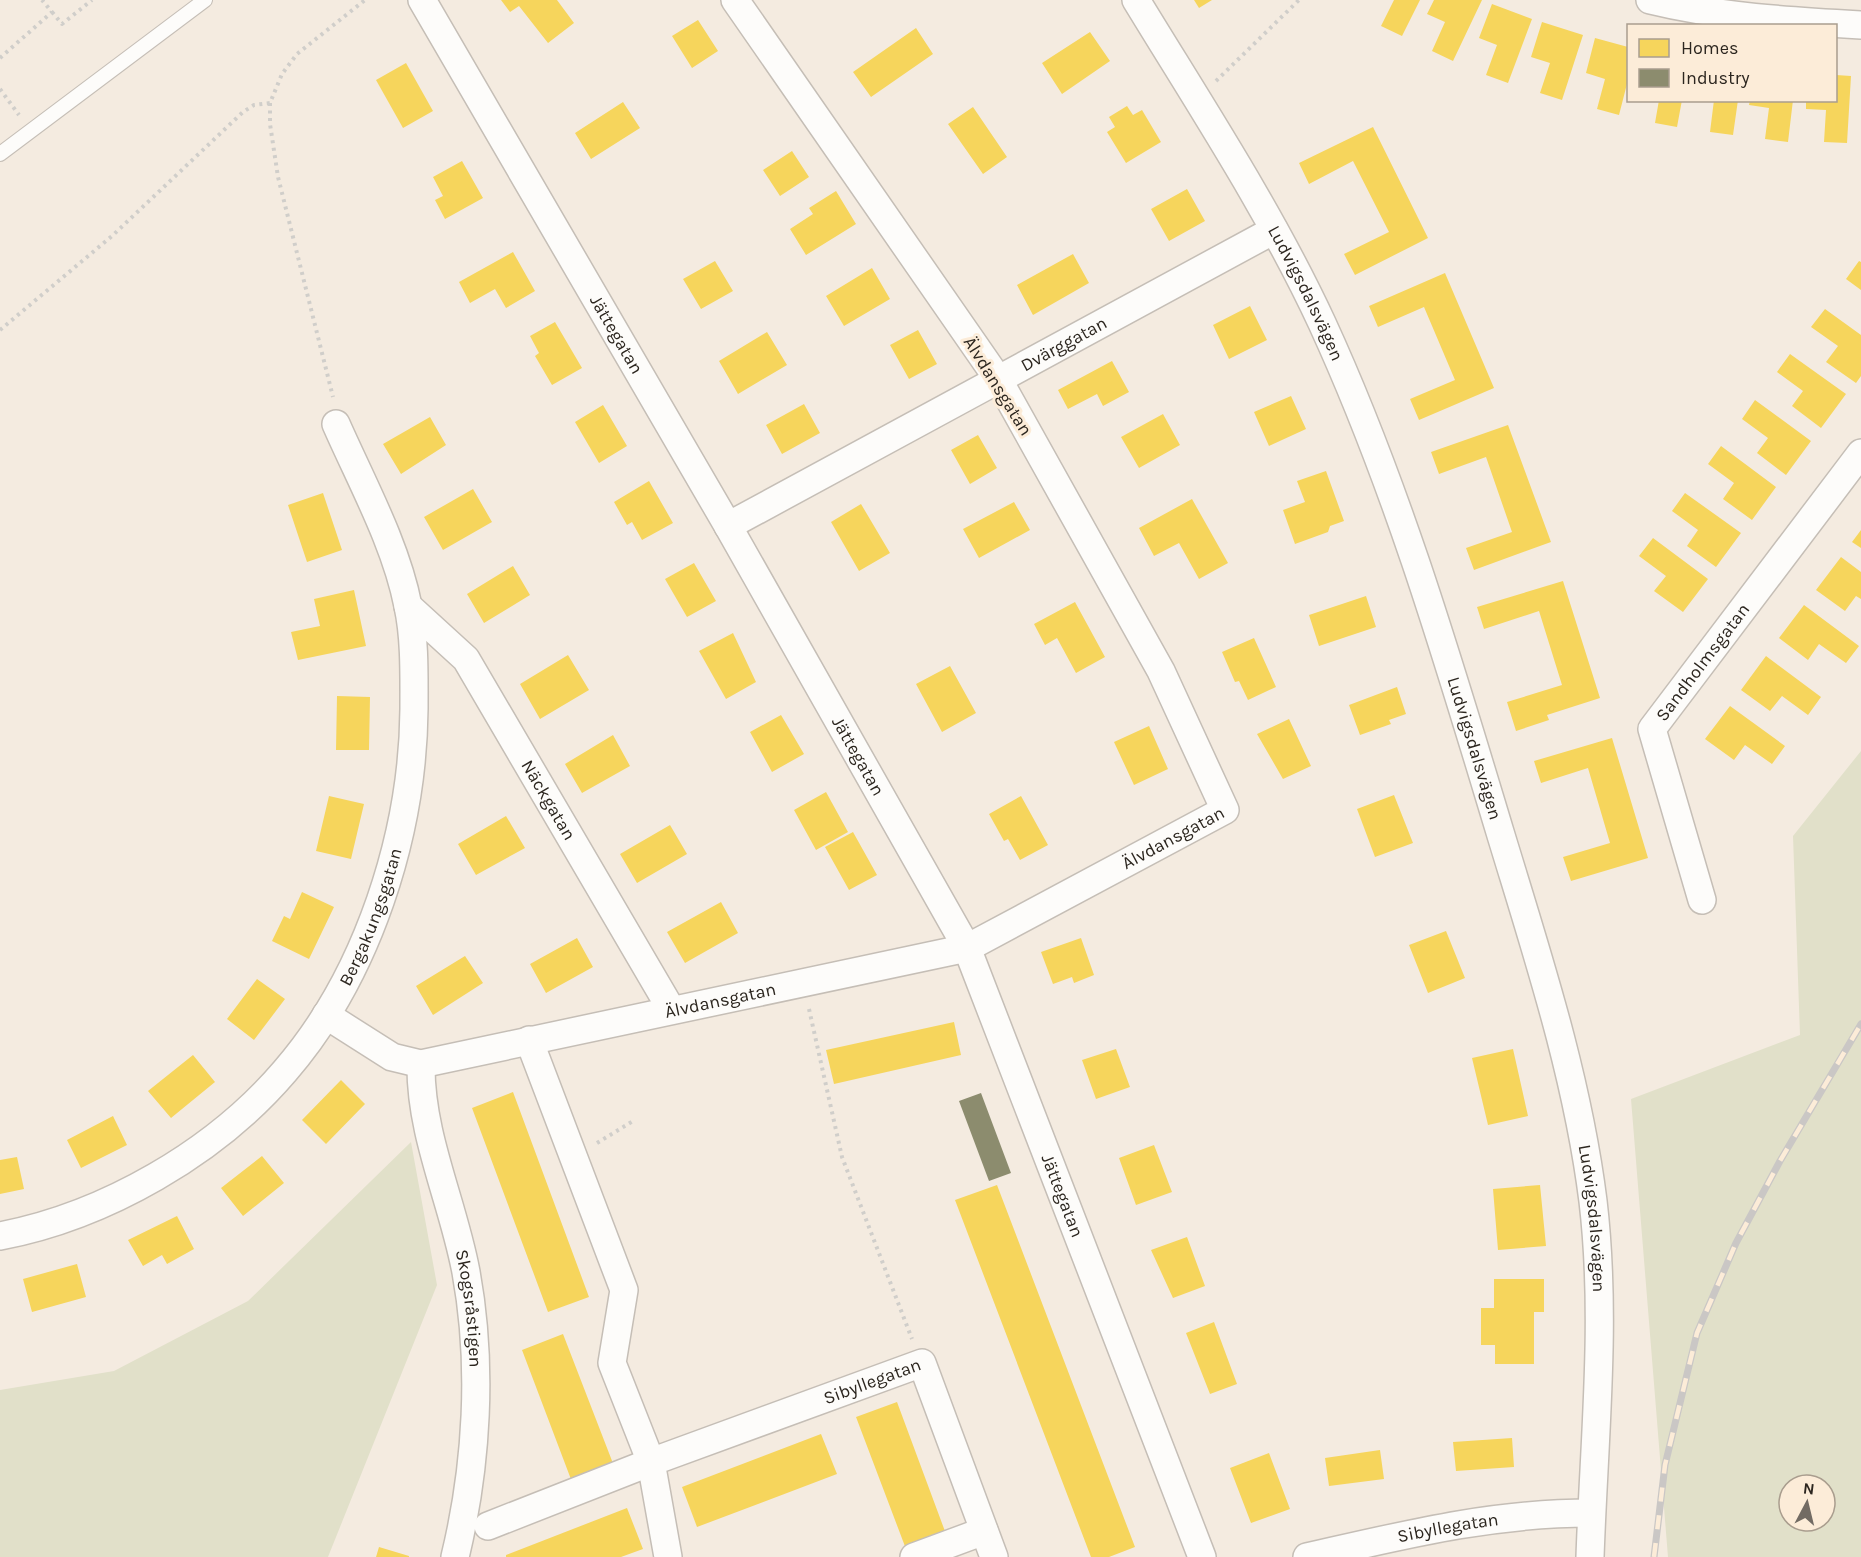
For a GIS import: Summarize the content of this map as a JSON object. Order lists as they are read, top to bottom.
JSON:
{
  "streets": {
    "street": [
      "Ludvigsdalsvägen",
      "Jättegatan",
      "Dvärggatan",
      "Älvdansgatan",
      "Sandholmsgatan",
      "Näckgatan",
      "Bergakungsgatan",
      "Skogsråstigen",
      "Sibyllegatan"
    ]
  },
  "crossings": [
    ["Ludvigsdalsvägen", "Dvärggatan"],
    ["Ludvigsdalsvägen", "Sibyllegatan"],
    ["Jättegatan", "Dvärggatan"],
    ["Jättegatan", "Älvdansgatan"],
    ["Dvärggatan", "Älvdansgatan"],
    ["Älvdansgatan", "Näckgatan"],
    ["Älvdansgatan", "Bergakungsgatan"],
    ["Älvdansgatan", "Skogsråstigen"],
    ["Näckgatan", "Bergakungsgatan"]
  ],
  "legend": ["Homes", "Industry"],
  "north": "top"
}
